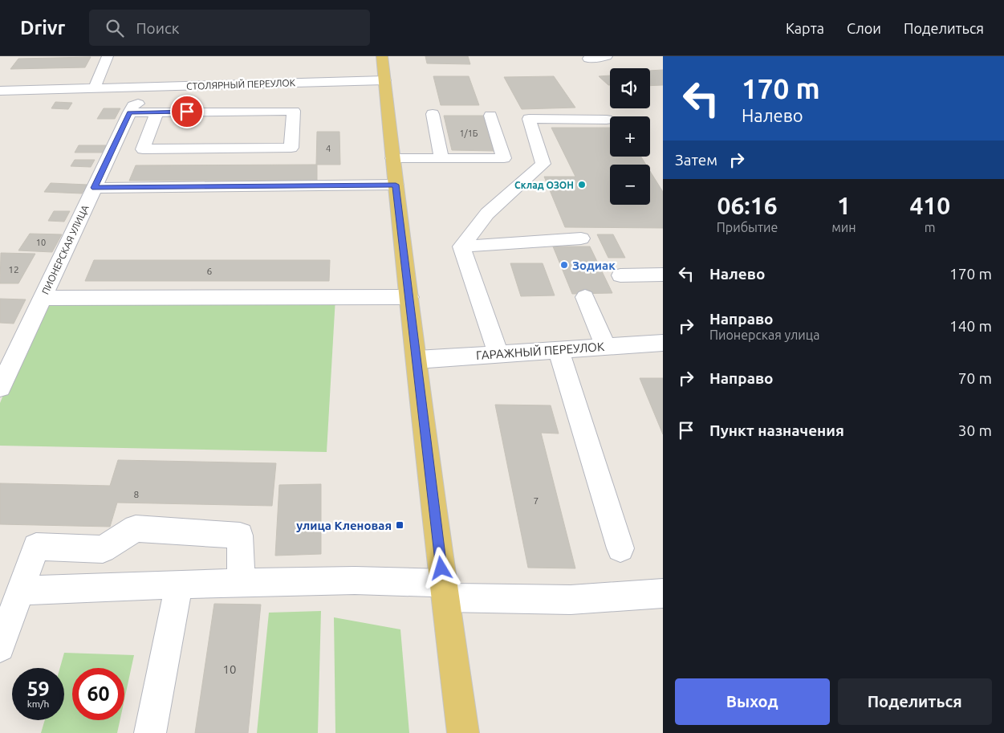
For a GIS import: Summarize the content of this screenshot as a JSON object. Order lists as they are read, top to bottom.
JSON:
{
  "streets": {
    "street": ["СТОЛЯРНЫЙ ПЕРЕУЛОК", "ПИОНЕРСКАЯ УЛИЦА", "ГАРАЖНЫЙ ПЕРЕУЛОК"]
  },
  "places": {
    "other": ["Склад ОЗОН", "Зодиак"],
    "transit": ["улица Кленовая"]
  },
  "house_numbers": [
    "1/1Б",
    "4",
    "10",
    "12",
    "6",
    "8",
    "7",
    "10"
  ],
  "page": {
    "header": "Drivr",
    "search": "Поиск",
    "nav": ["Карта", "Слои", "Поделиться"],
    "turn": ["170 m", "Налево"],
    "map_buttons": ["+", "−"],
    "then": "Затем",
    "eta": [
      "06:16",
      "Прибытие",
      "1",
      "мин",
      "410",
      "m"
    ],
    "list": [
      {
        "name": "Налево",
        "value": "170 m"
      },
      {
        "name": "Направо",
        "note": "Пионерская улица",
        "value": "140 m"
      },
      {
        "name": "Направо",
        "value": "70 m"
      },
      {
        "name": "Пункт назначения",
        "value": "30 m"
      }
    ],
    "speed": "59 km/h",
    "limit": "60",
    "buttons": ["Выход", "Поделиться"]
  }
}
